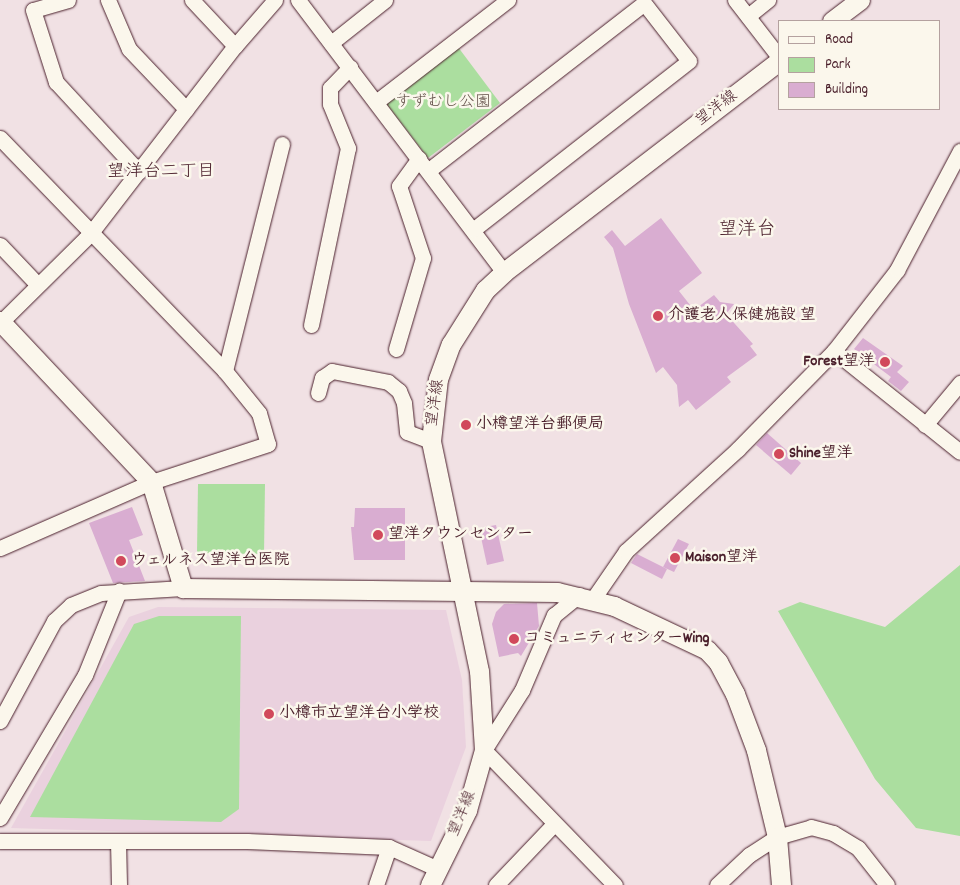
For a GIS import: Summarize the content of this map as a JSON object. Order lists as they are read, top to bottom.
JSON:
{
  "streets": {
    "street": ["望洋線"]
  },
  "districts": ["望洋台二丁目", "望洋台"],
  "parks": ["すずむし公園"],
  "places": [
    "介護老人保健施設 望",
    "Forest望洋",
    "小樽望洋台郵便局",
    "Shine望洋",
    "望洋タウンセンター",
    "Maison望洋",
    "ウェルネス望洋台医院",
    "コミュニティセンターWing",
    "小樽市立望洋台小学校"
  ],
  "legend": ["Road", "Park", "Building"]
}
